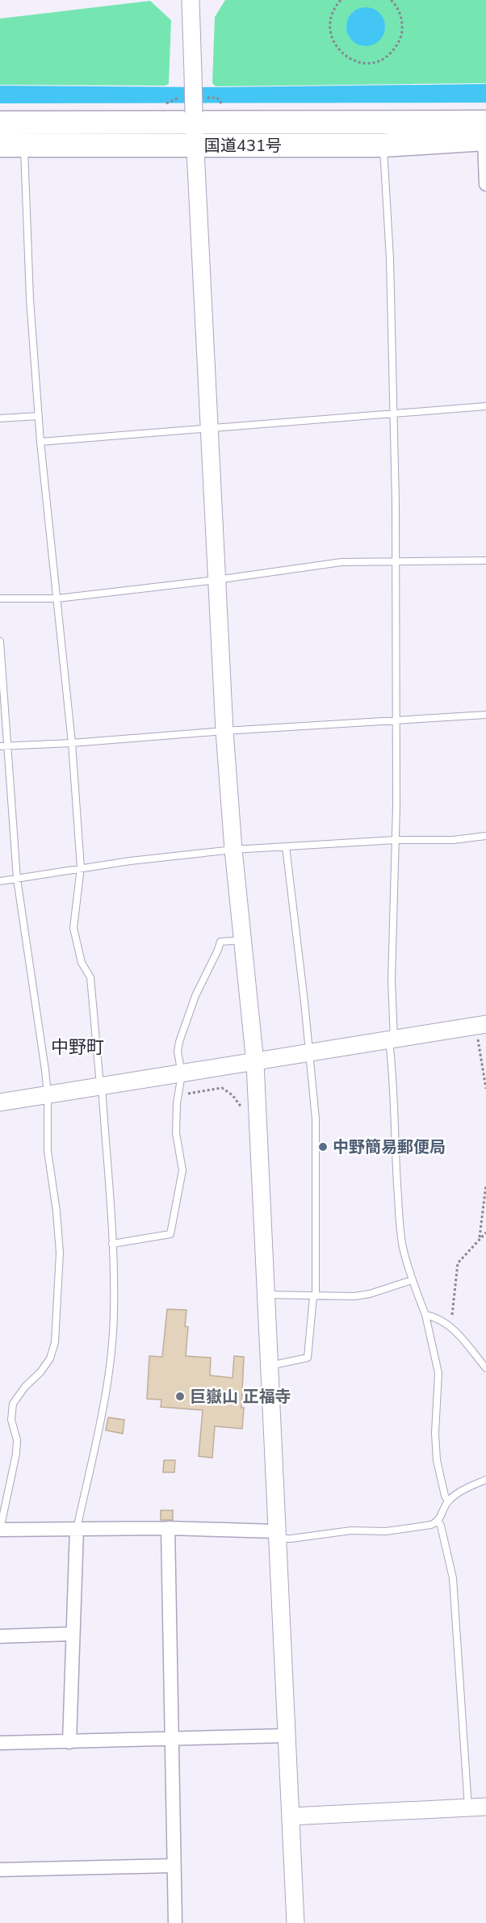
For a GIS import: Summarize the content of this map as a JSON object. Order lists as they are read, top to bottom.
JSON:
{
  "streets": {
    "highway": ["国道431号"]
  },
  "districts": ["中野町"],
  "places": ["中野簡易郵便局", "巨嶽山 正福寺"]
}
